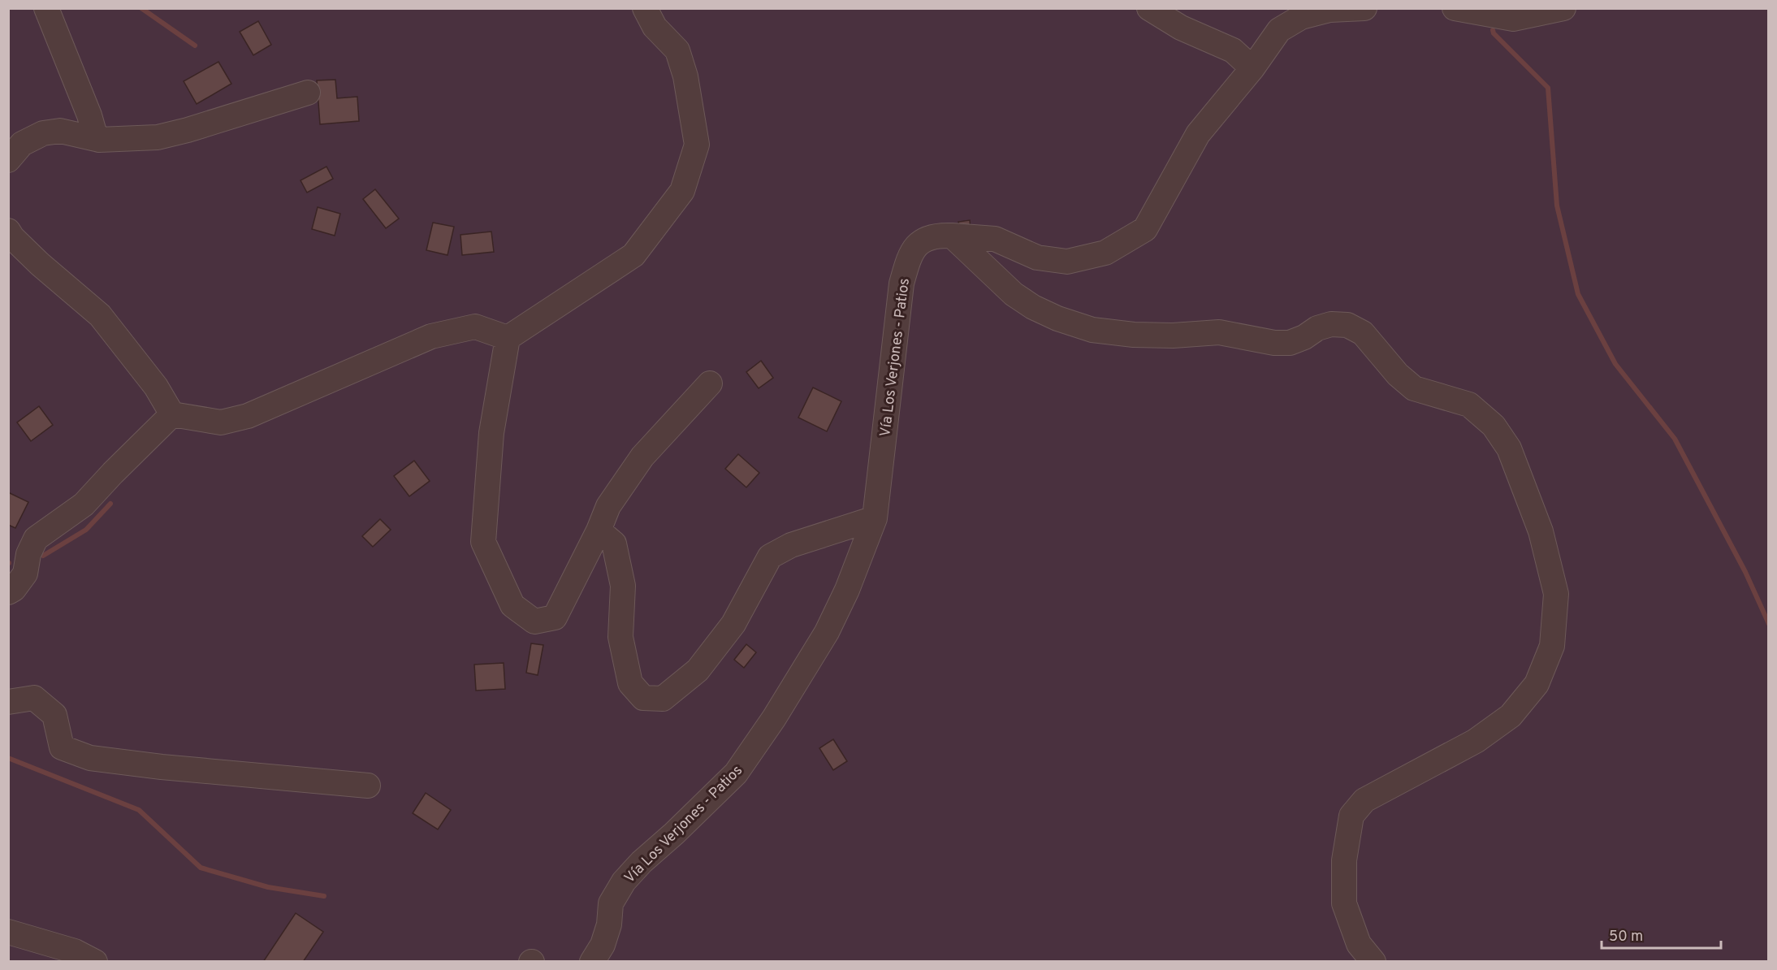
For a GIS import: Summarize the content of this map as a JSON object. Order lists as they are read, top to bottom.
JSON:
{
  "streets": {
    "street": ["Vía Los Verjones - Patios"]
  },
  "scale_bar": "50 m"
}
